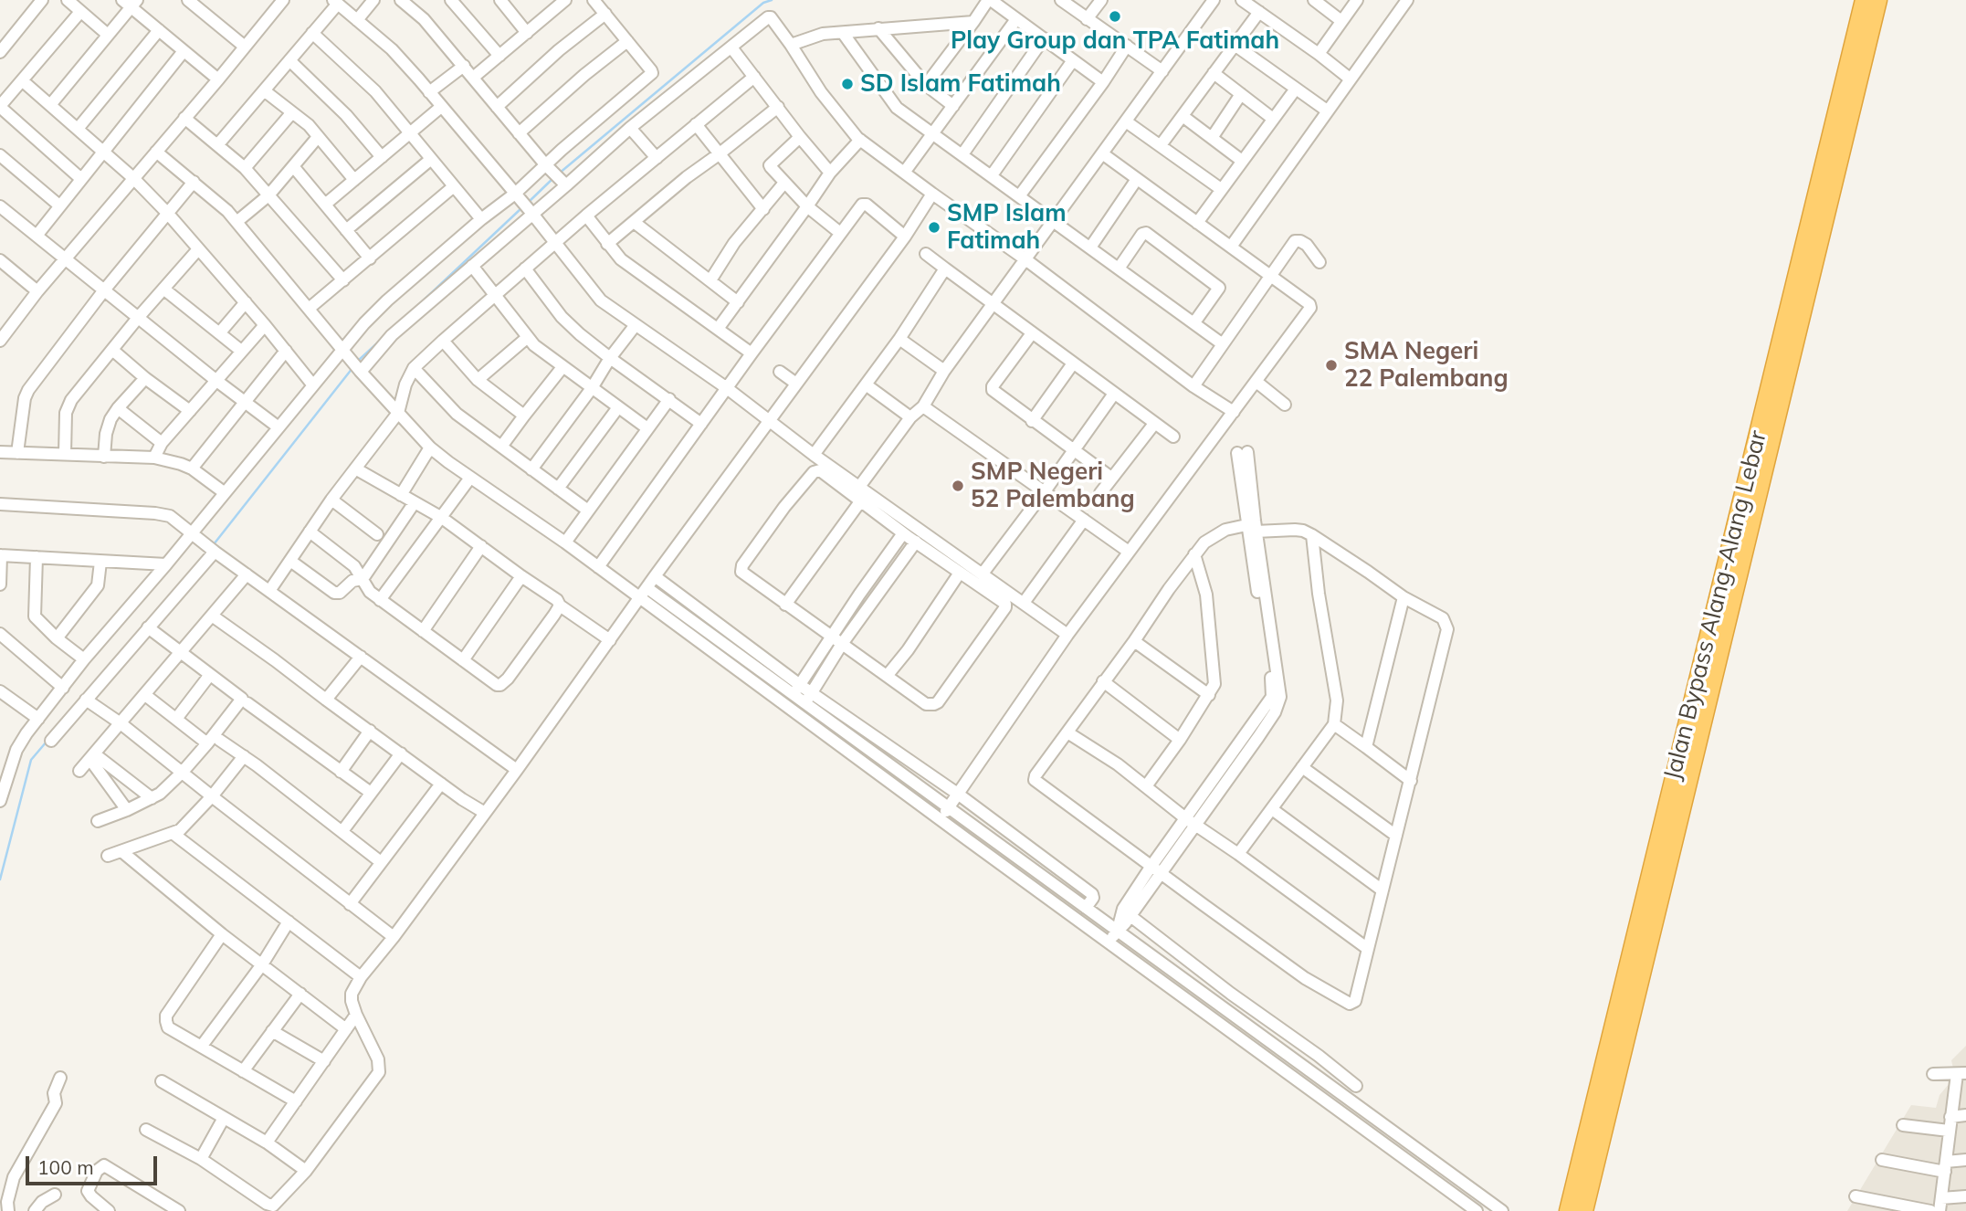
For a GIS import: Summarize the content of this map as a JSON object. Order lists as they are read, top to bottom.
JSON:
{
  "streets": {
    "highway": ["Jalan Bypass Alang-Alang Lebar"]
  },
  "places": [
    "Play Group dan TPA Fatimah",
    "SD Islam Fatimah",
    "SMP Islam Fatimah",
    "SMA Negeri 22 Palembang",
    "SMP Negeri 52 Palembang"
  ],
  "scale_bar": "100 m"
}
